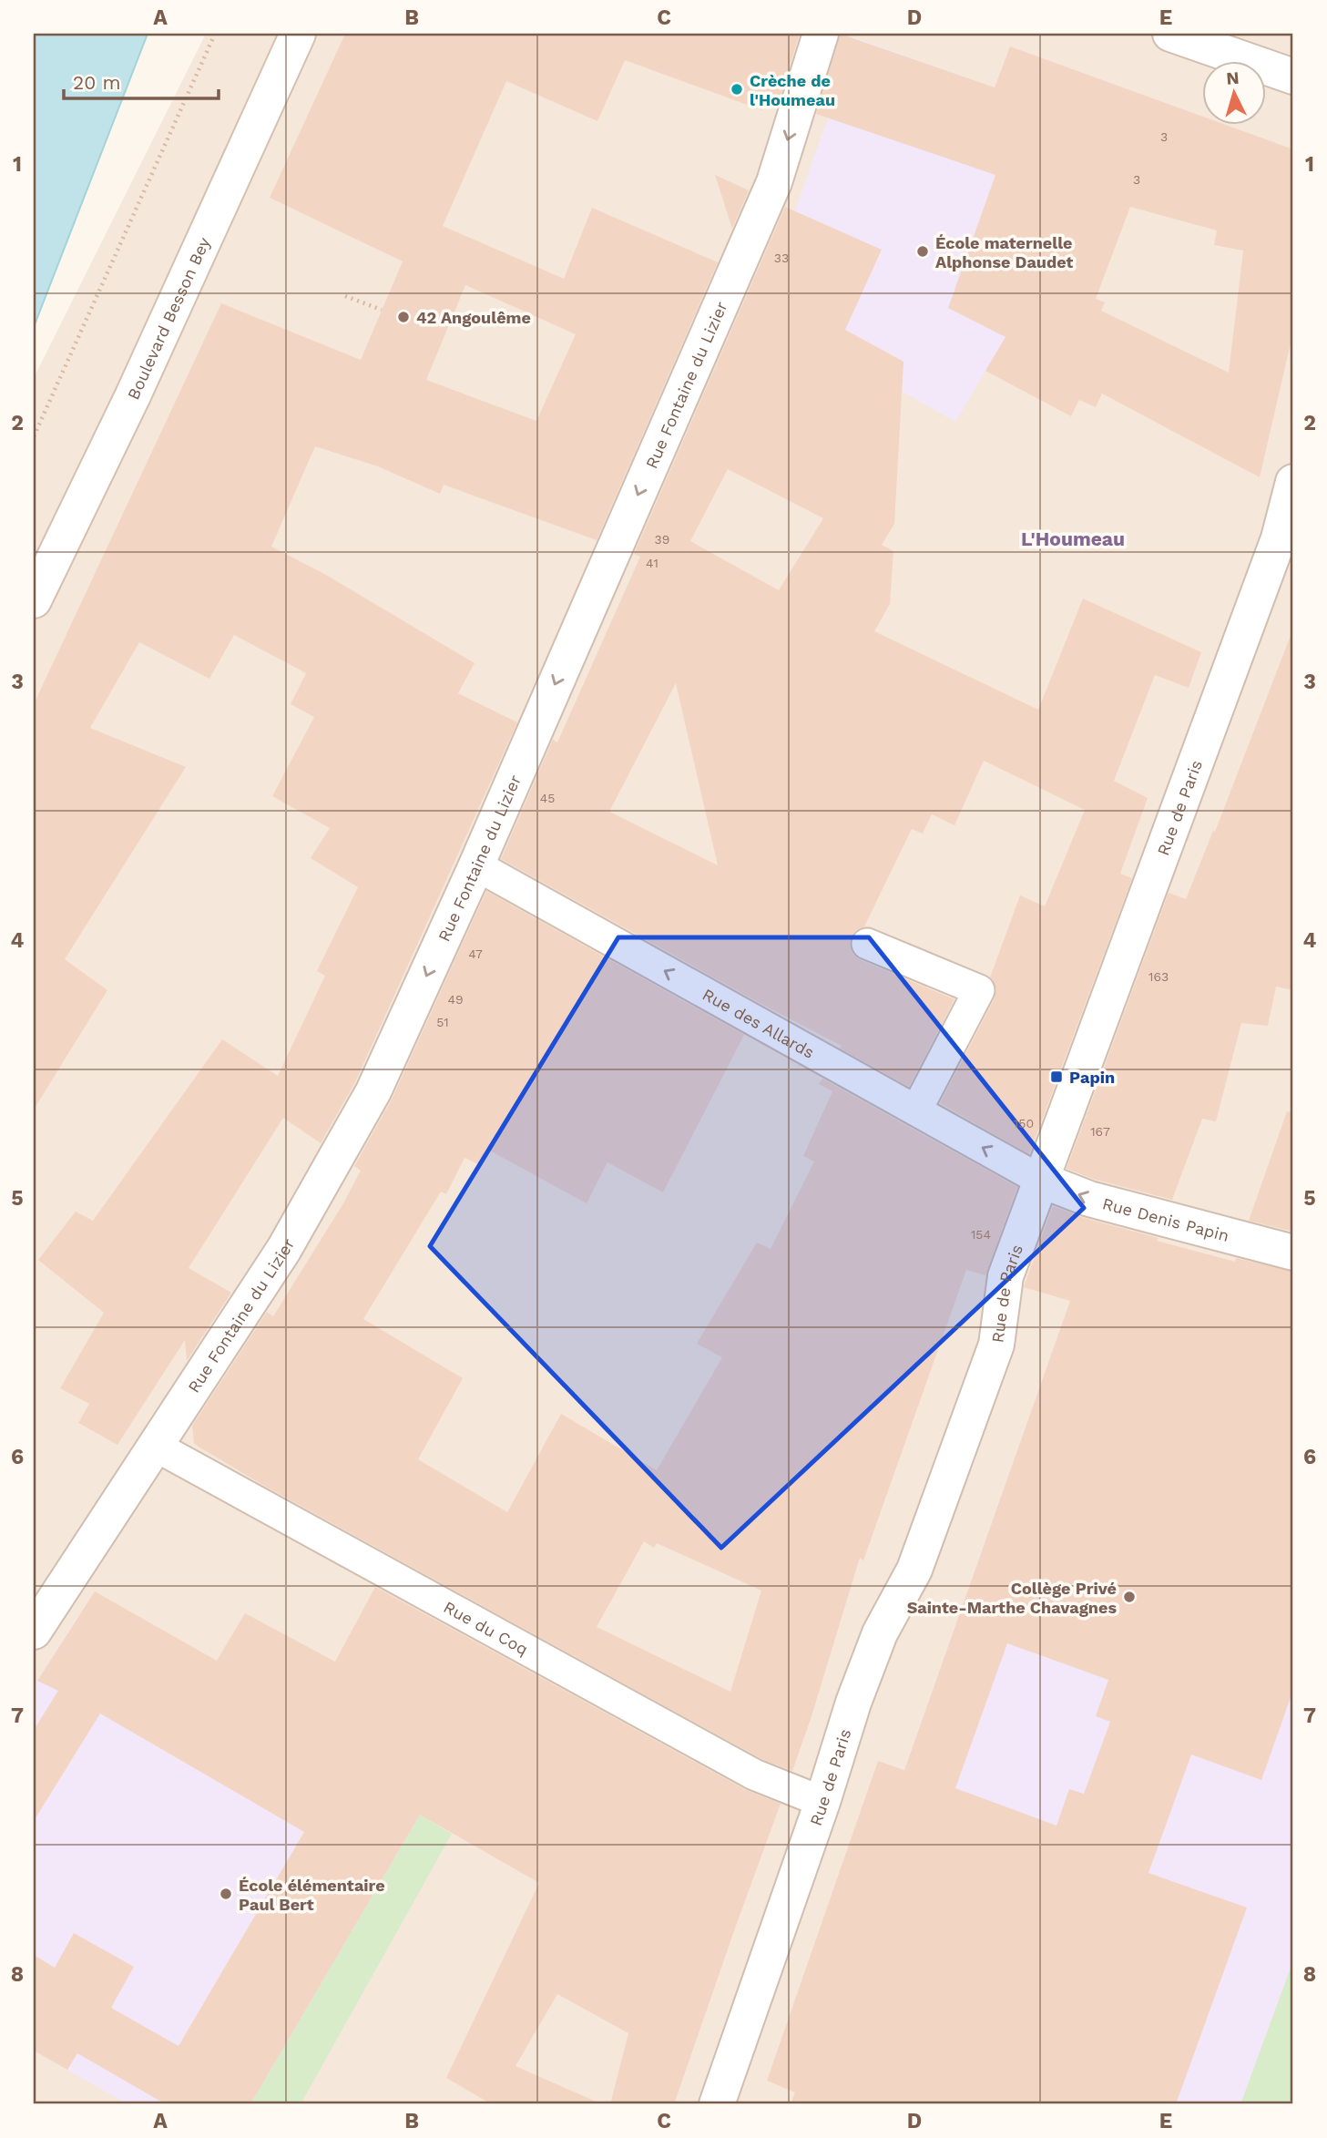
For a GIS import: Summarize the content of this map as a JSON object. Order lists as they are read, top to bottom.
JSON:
{
  "streets": {
    "street": [
      "Boulevard Besson Bey",
      "Rue Fontaine du Lizier",
      "Rue de Paris",
      "Rue Denis Papin"
    ],
    "lane": ["Rue des Allards", "Rue du Coq"]
  },
  "crossings": [
    ["Rue Fontaine du Lizier", "Rue des Allards"],
    ["Rue Fontaine du Lizier", "Rue du Coq"],
    ["Rue de Paris", "Rue des Allards"],
    ["Rue de Paris", "Rue Denis Papin"],
    ["Rue de Paris", "Rue du Coq"],
    ["Rue des Allards", "Rue Denis Papin"]
  ],
  "one_way": ["Rue Fontaine du Lizier", "Rue des Allards", "Rue Denis Papin"],
  "districts": ["L'Houmeau"],
  "places": {
    "other": [
      "Crèche de l'Houmeau",
      "École maternelle Alphonse Daudet",
      "42 Angoulême",
      "Collège Privé Sainte-Marthe Chavagnes",
      "École élémentaire Paul Bert"
    ],
    "transit": ["Papin"]
  },
  "house_numbers": [
    "3",
    "3",
    "33",
    "39",
    "41",
    "45",
    "47",
    "163",
    "49",
    "51",
    "150",
    "167",
    "154"
  ],
  "scale_bar": "20 m",
  "north": "top",
  "grid": {
    "columns": [
      "A",
      "B",
      "C",
      "D",
      "E"
    ],
    "rows": [
      "1",
      "2",
      "3",
      "4",
      "5",
      "6",
      "7",
      "8"
    ]
  }
}
